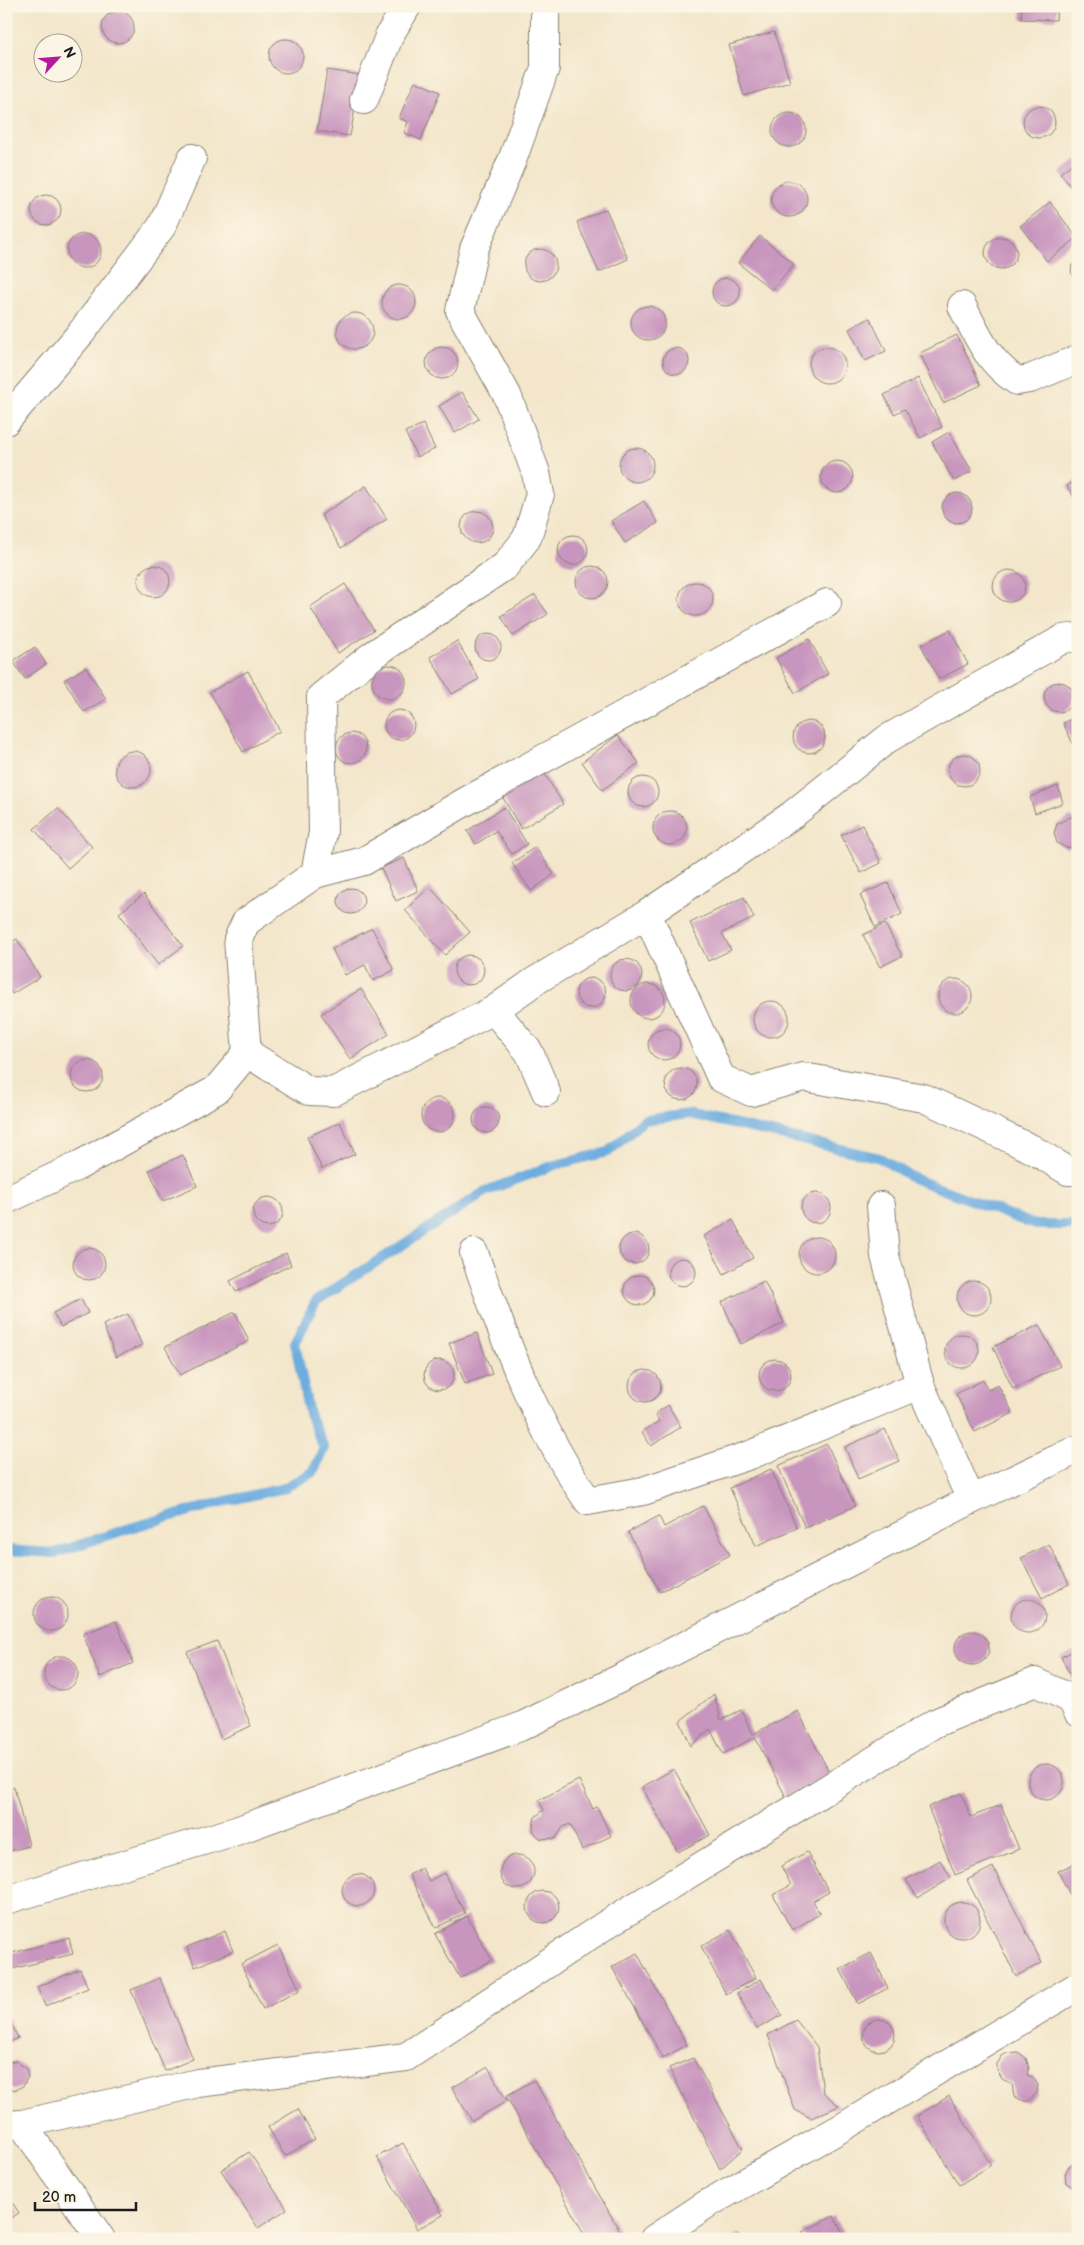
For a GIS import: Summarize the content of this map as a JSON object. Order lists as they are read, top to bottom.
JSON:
{
  "scale_bar": "20 m",
  "north": "top right"
}
